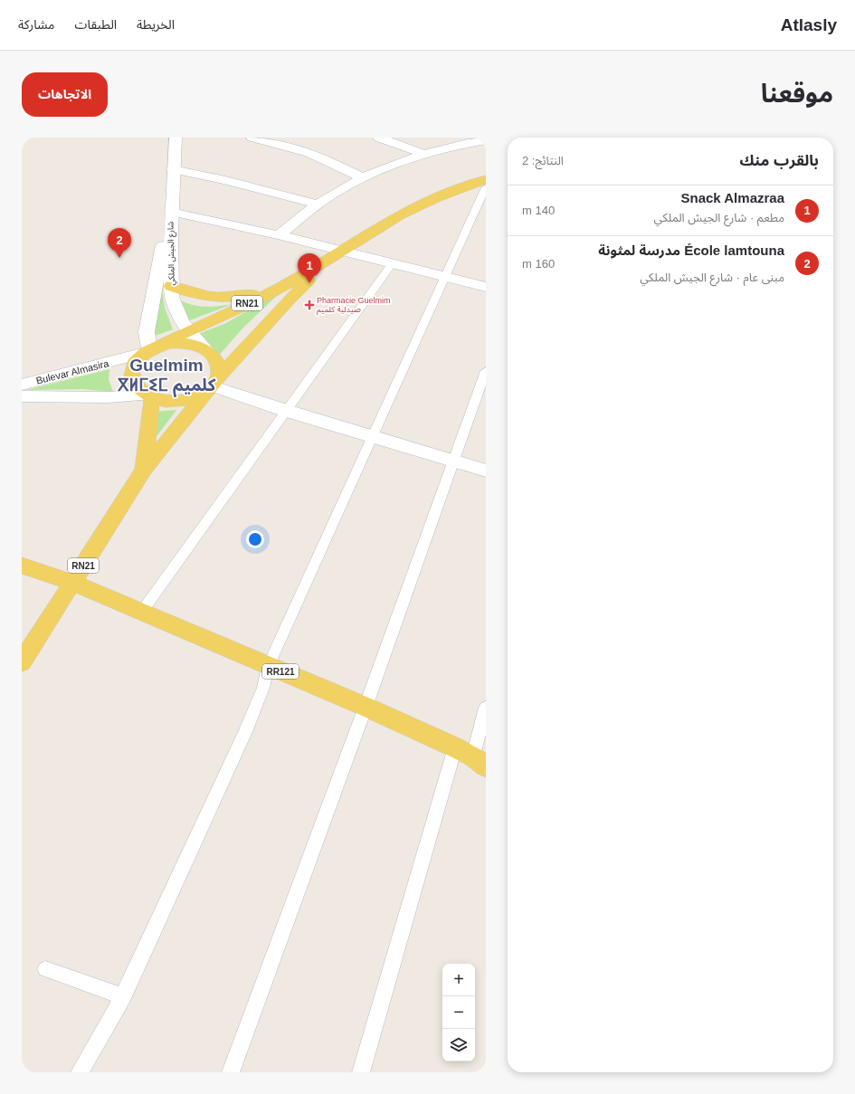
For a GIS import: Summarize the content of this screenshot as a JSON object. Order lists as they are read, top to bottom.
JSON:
{
  "streets": {
    "main road": ["RN21", "RR121"],
    "street": ["شارع الجيش الملكي", "Bulevar Almasira"]
  },
  "crossings": [
    ["شارع الجيش الملكي", "RN21"],
    ["شارع الجيش الملكي", "Bulevar Almasira"],
    ["RN21", "Bulevar Almasira"],
    ["RN21", "RR121"]
  ],
  "districts": ["Guelmim ⴳⵍⵎⵉⵎ كلميم"],
  "places": {
    "health": ["Pharmacie Guelmim صيدلية كلميم"]
  },
  "page": {
    "header": "Atlasly",
    "nav": ["الخريطة", "الطبقات", "مشاركة"],
    "title": "موقعنا",
    "buttons": "الاتجاهات",
    "heading": ["بالقرب منك", "النتائج: 2"],
    "list": [
      {
        "mark": "1",
        "name": "Snack Almazraa",
        "note": "مطعم · شارع الجيش الملكي",
        "value": "140 m"
      },
      {
        "mark": "2",
        "name": "École lamtouna مدرسة لمثونة",
        "note": "مبنى عام · شارع الجيش الملكي",
        "value": "160 m"
      }
    ],
    "pins": ["2", "1"],
    "map_buttons": ["+", "−"]
  }
}
